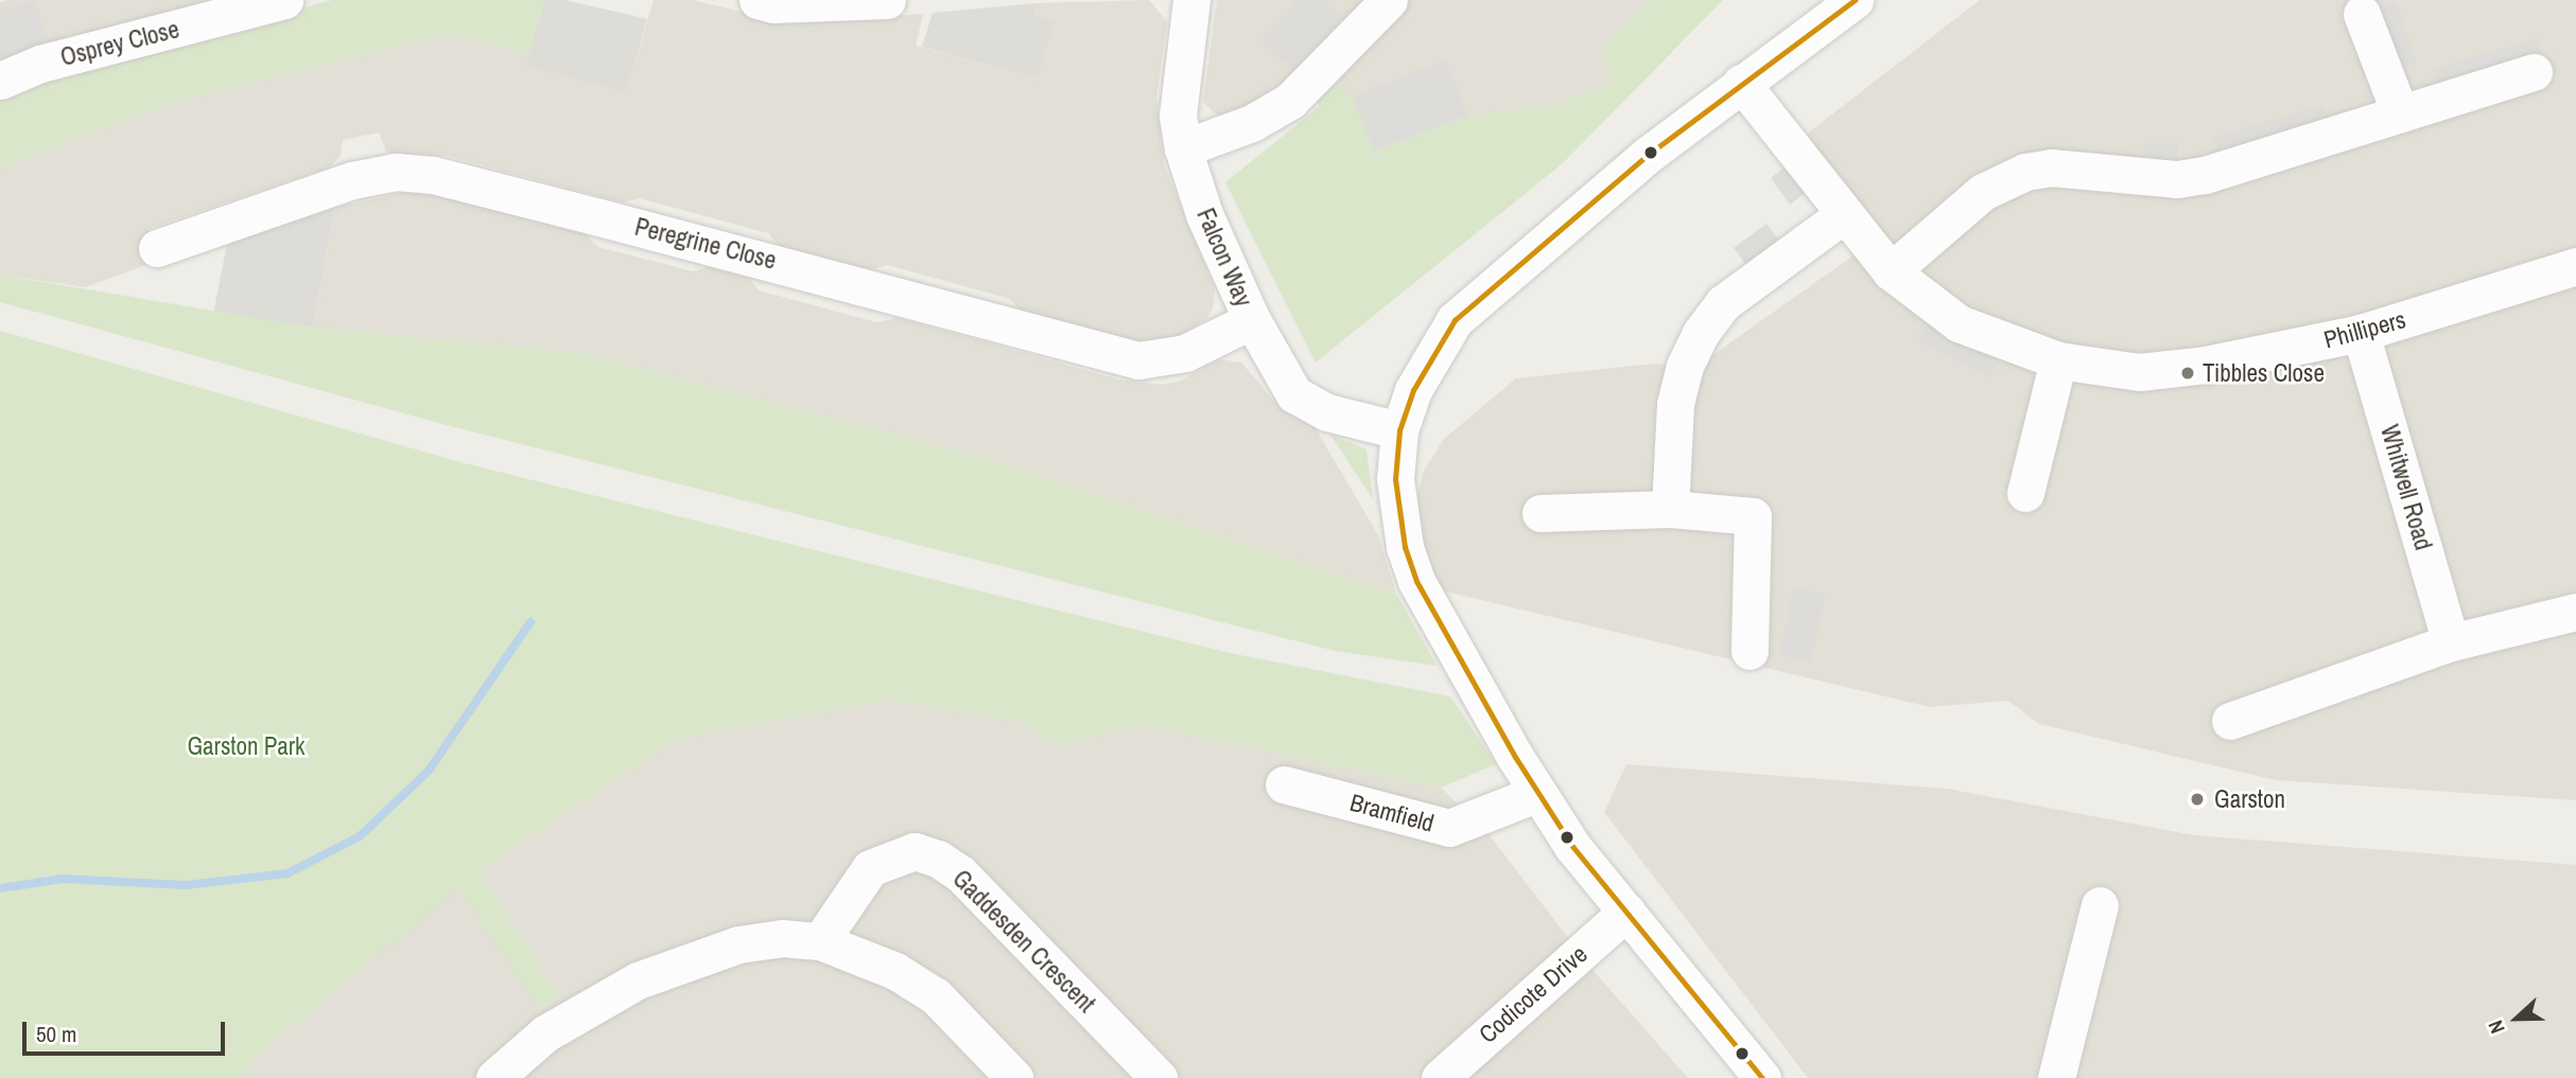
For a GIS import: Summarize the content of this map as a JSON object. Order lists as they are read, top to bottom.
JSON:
{
  "streets": {
    "street": [
      "Osprey Close",
      "Peregrine Close",
      "Falcon Way",
      "Phillipers",
      "Whitwell Road",
      "Bramfield",
      "Gaddesden Crescent",
      "Codicote Drive"
    ]
  },
  "crossings": [
    ["Peregrine Close", "Falcon Way"],
    ["Phillipers", "Whitwell Road"]
  ],
  "parks": ["Garston Park"],
  "places": ["Tibbles Close", "Garston"],
  "scale_bar": "50 m",
  "north": "left"
}
